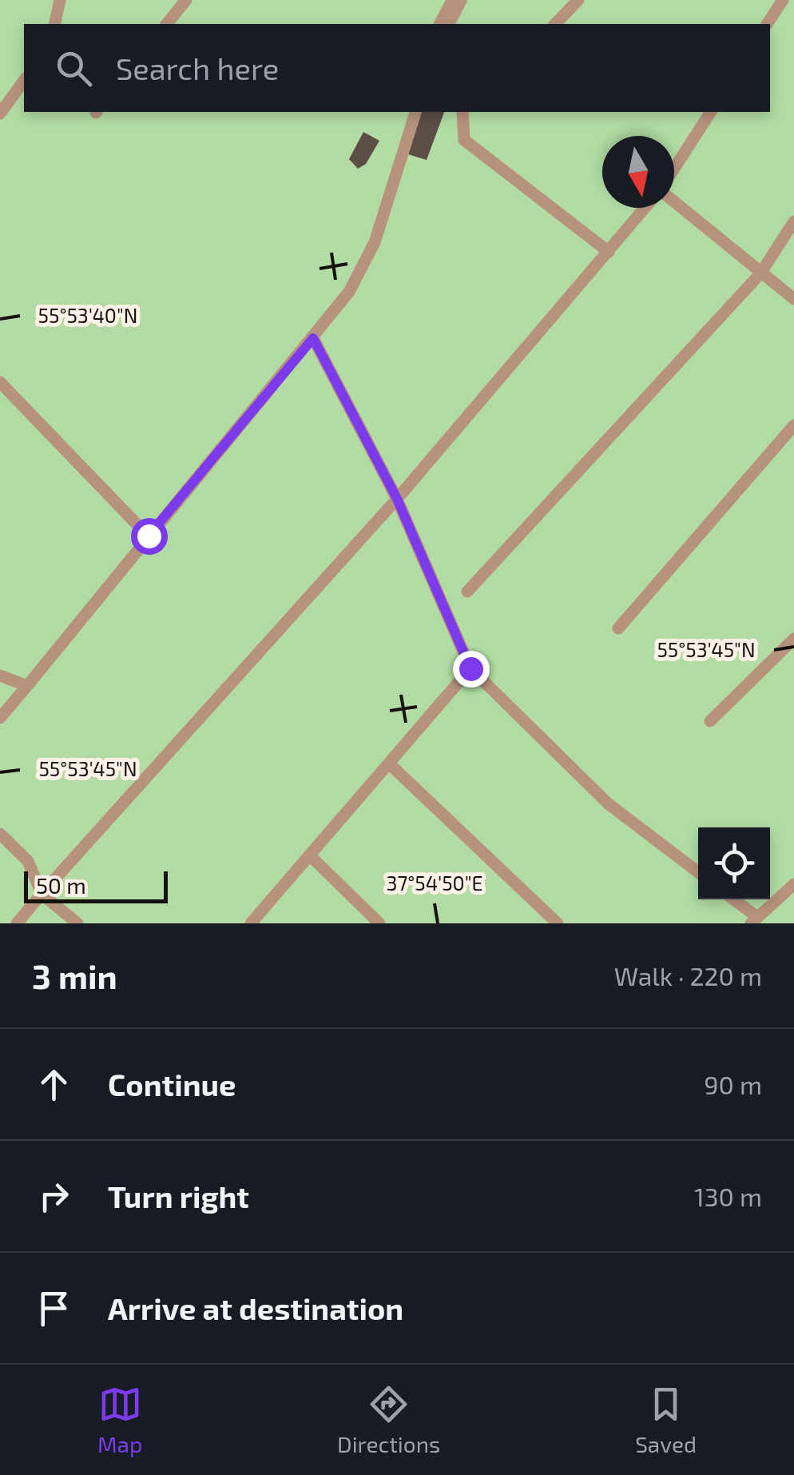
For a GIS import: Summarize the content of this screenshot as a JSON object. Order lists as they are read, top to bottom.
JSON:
{
  "scale_bar": "50 m",
  "north": "bottom",
  "page": {
    "search": "Search here",
    "scale": "50 m",
    "heading": ["3 min", "Walk · 220 m"],
    "list": [
      ["Continue", "90 m"],
      ["Turn right", "130 m"],
      "Arrive at destination"
    ],
    "nav": ["Map", "Directions", "Saved"]
  },
  "coordinates": ["55°53'40\"N", "55°53'45\"N", "37°54'50\"E"]
}
